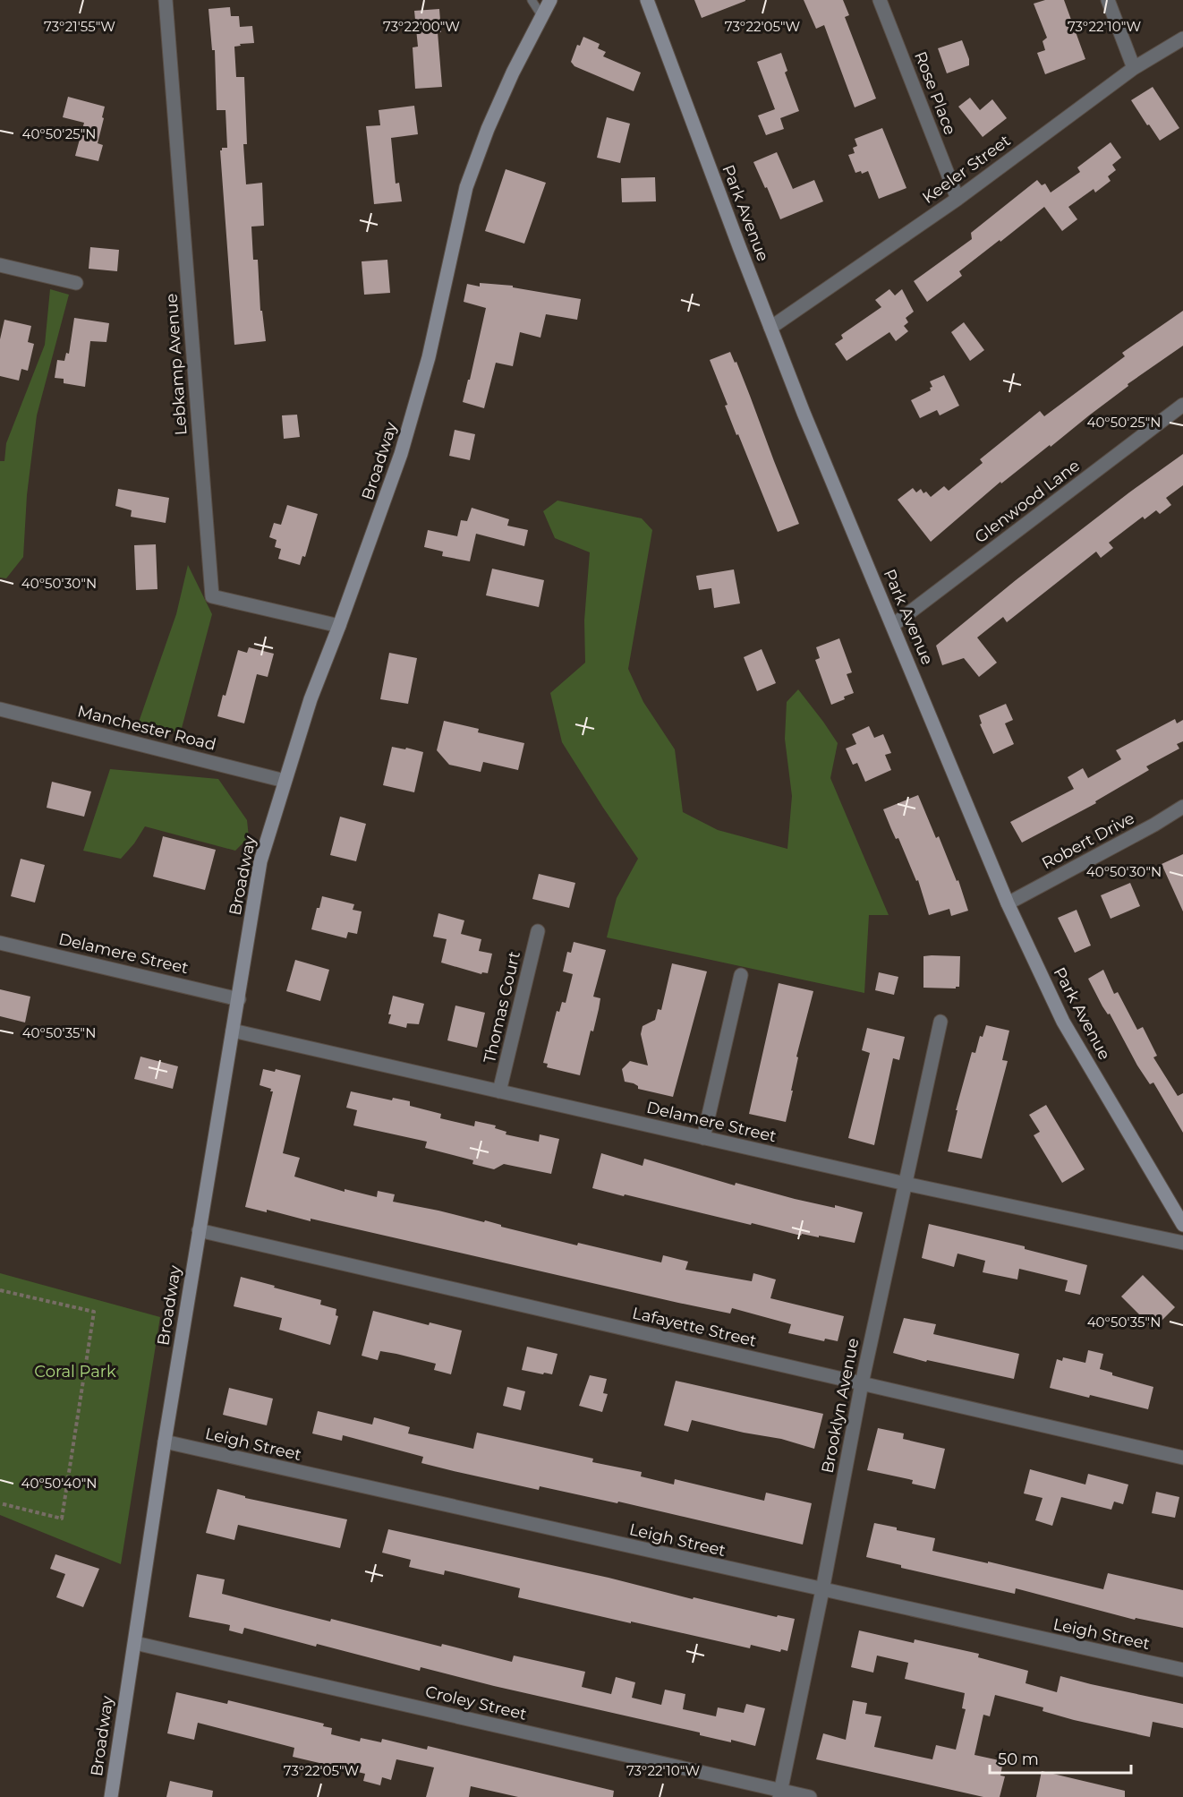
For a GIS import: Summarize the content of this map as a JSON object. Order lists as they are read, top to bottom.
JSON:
{
  "streets": {
    "main road": ["Park Avenue", "Broadway"],
    "street": [
      "Rose Place",
      "Keeler Street",
      "Lebkamp Avenue",
      "Glenwood Lane",
      "Manchester Road",
      "Robert Drive",
      "Delamere Street",
      "Thomas Court",
      "Lafayette Street",
      "Brooklyn Avenue",
      "Leigh Street",
      "Croley Street"
    ]
  },
  "crossings": [
    ["Rose Place", "Keeler Street"],
    ["Keeler Street", "Park Avenue"],
    ["Park Avenue", "Glenwood Lane"],
    ["Park Avenue", "Robert Drive"],
    ["Lebkamp Avenue", "Broadway"],
    ["Broadway", "Manchester Road"],
    ["Broadway", "Delamere Street"],
    ["Broadway", "Lafayette Street"],
    ["Broadway", "Leigh Street"],
    ["Broadway", "Croley Street"],
    ["Delamere Street", "Thomas Court"],
    ["Delamere Street", "Brooklyn Avenue"],
    ["Lafayette Street", "Brooklyn Avenue"],
    ["Brooklyn Avenue", "Leigh Street"],
    ["Brooklyn Avenue", "Croley Street"]
  ],
  "parks": ["Coral Park"],
  "scale_bar": "50 m",
  "coordinates": [
    "73°21'55\"W",
    "73°22'00\"W",
    "73°22'05\"W",
    "73°22'10\"W",
    "40°50'25\"N",
    "40°50'30\"N",
    "40°50'35\"N",
    "40°50'40\"N"
  ]
}
